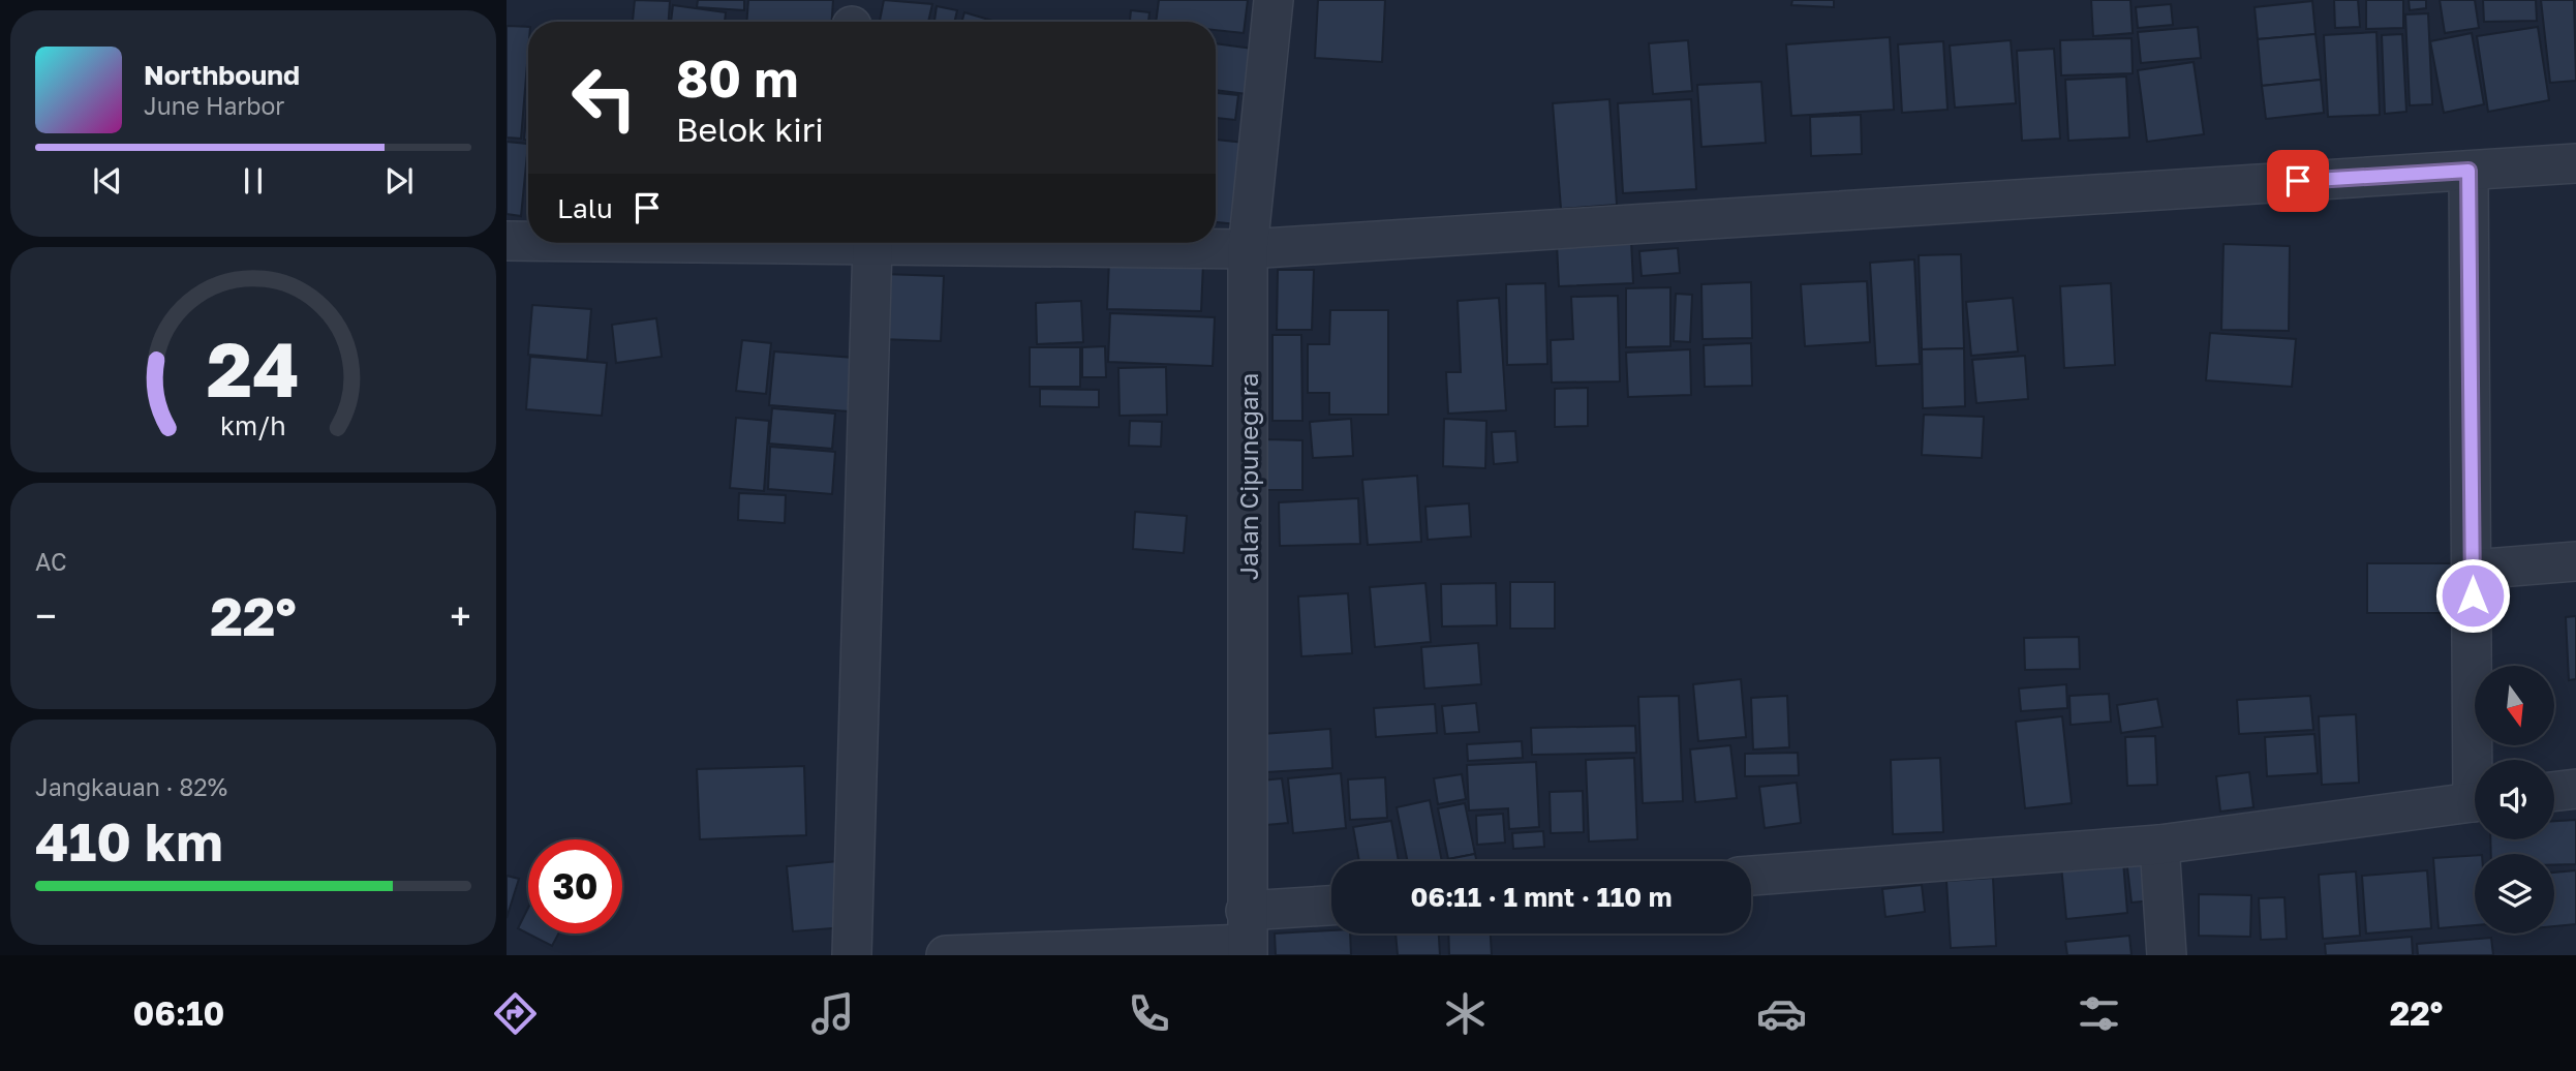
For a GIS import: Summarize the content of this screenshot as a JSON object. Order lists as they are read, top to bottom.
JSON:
{
  "streets": {
    "street": ["Jalan Cipunegara"]
  },
  "north": "bottom",
  "page": {
    "turn": ["80 m", "Belok kiri"],
    "song": ["Northbound", "June Harbor"],
    "then": "Lalu",
    "tile": [
      "AC",
      ["Jangkauan · 82%", "410 km"]
    ],
    "heat": ["−", "22°", "+"],
    "limit": "30",
    "trip": "06:11 · 1 mnt · 110 m",
    "tabs": ["06:10", "22°"],
    "gauge": ["24", "km/h"]
  }
}
